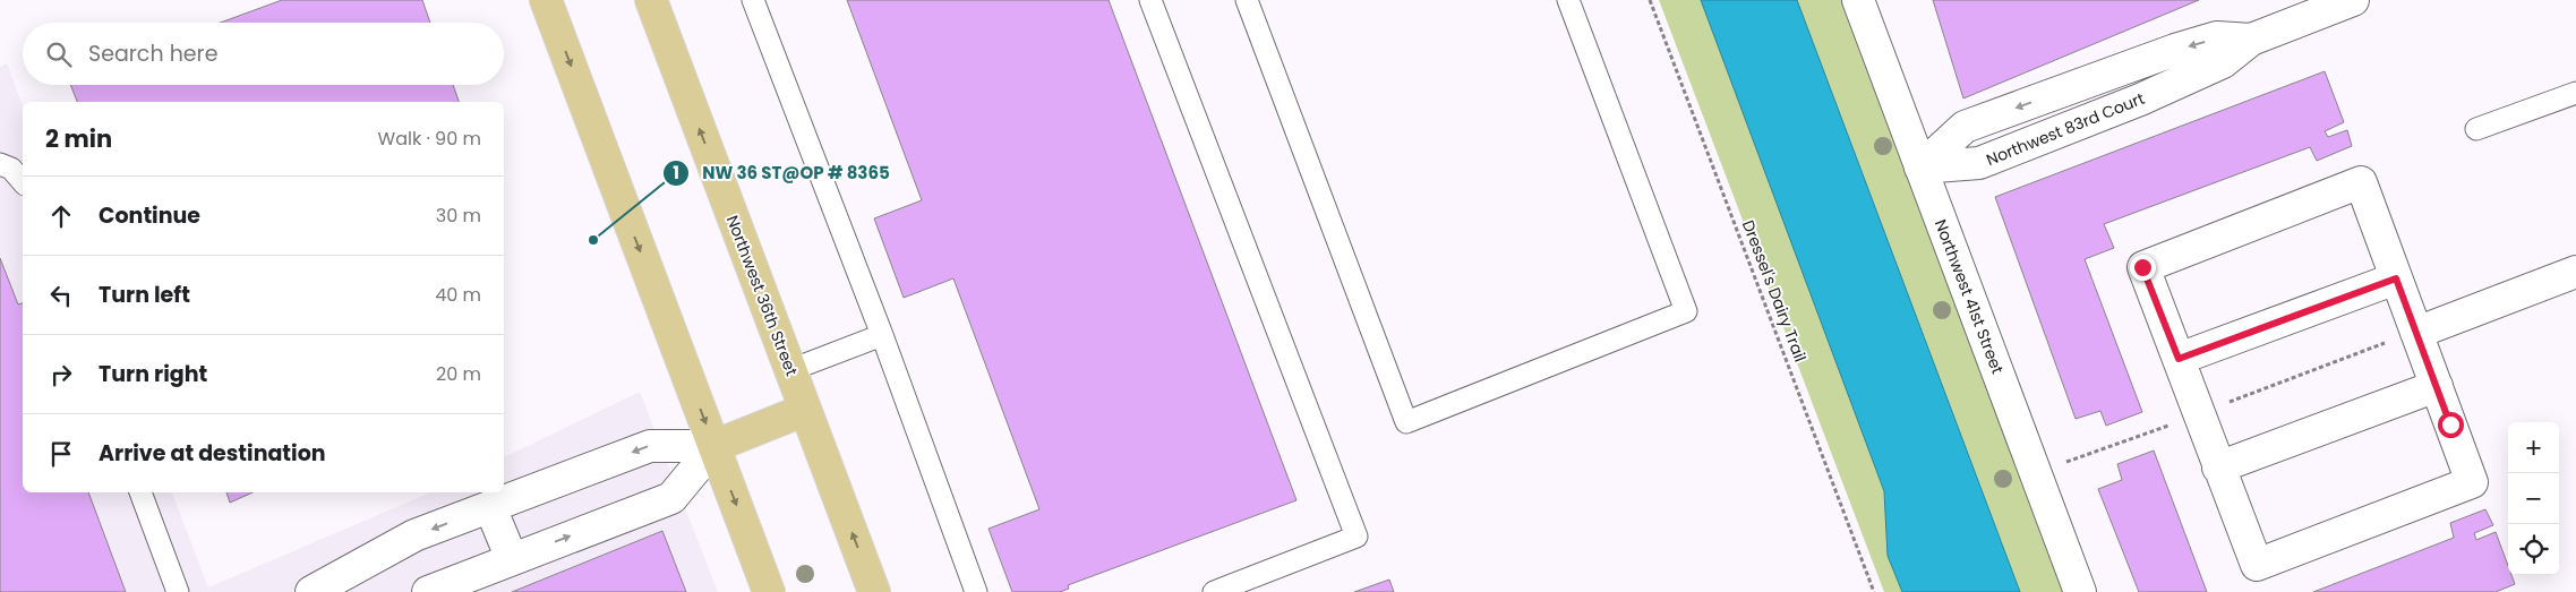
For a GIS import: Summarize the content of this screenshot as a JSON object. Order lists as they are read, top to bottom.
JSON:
{
  "streets": {
    "main road": ["Northwest 36th Street"],
    "street": ["Northwest 41st Street"],
    "path": ["Dressel's Dairy Trail"]
  },
  "places": ["NW 36 ST@OP # 8365"],
  "page": {
    "search": "Search here",
    "heading": ["2 min", "Walk · 90 m"],
    "list": [
      ["Continue", "30 m"],
      ["Turn left", "40 m"],
      ["Turn right", "20 m"],
      "Arrive at destination"
    ],
    "map_buttons": ["+", "−"]
  }
}
